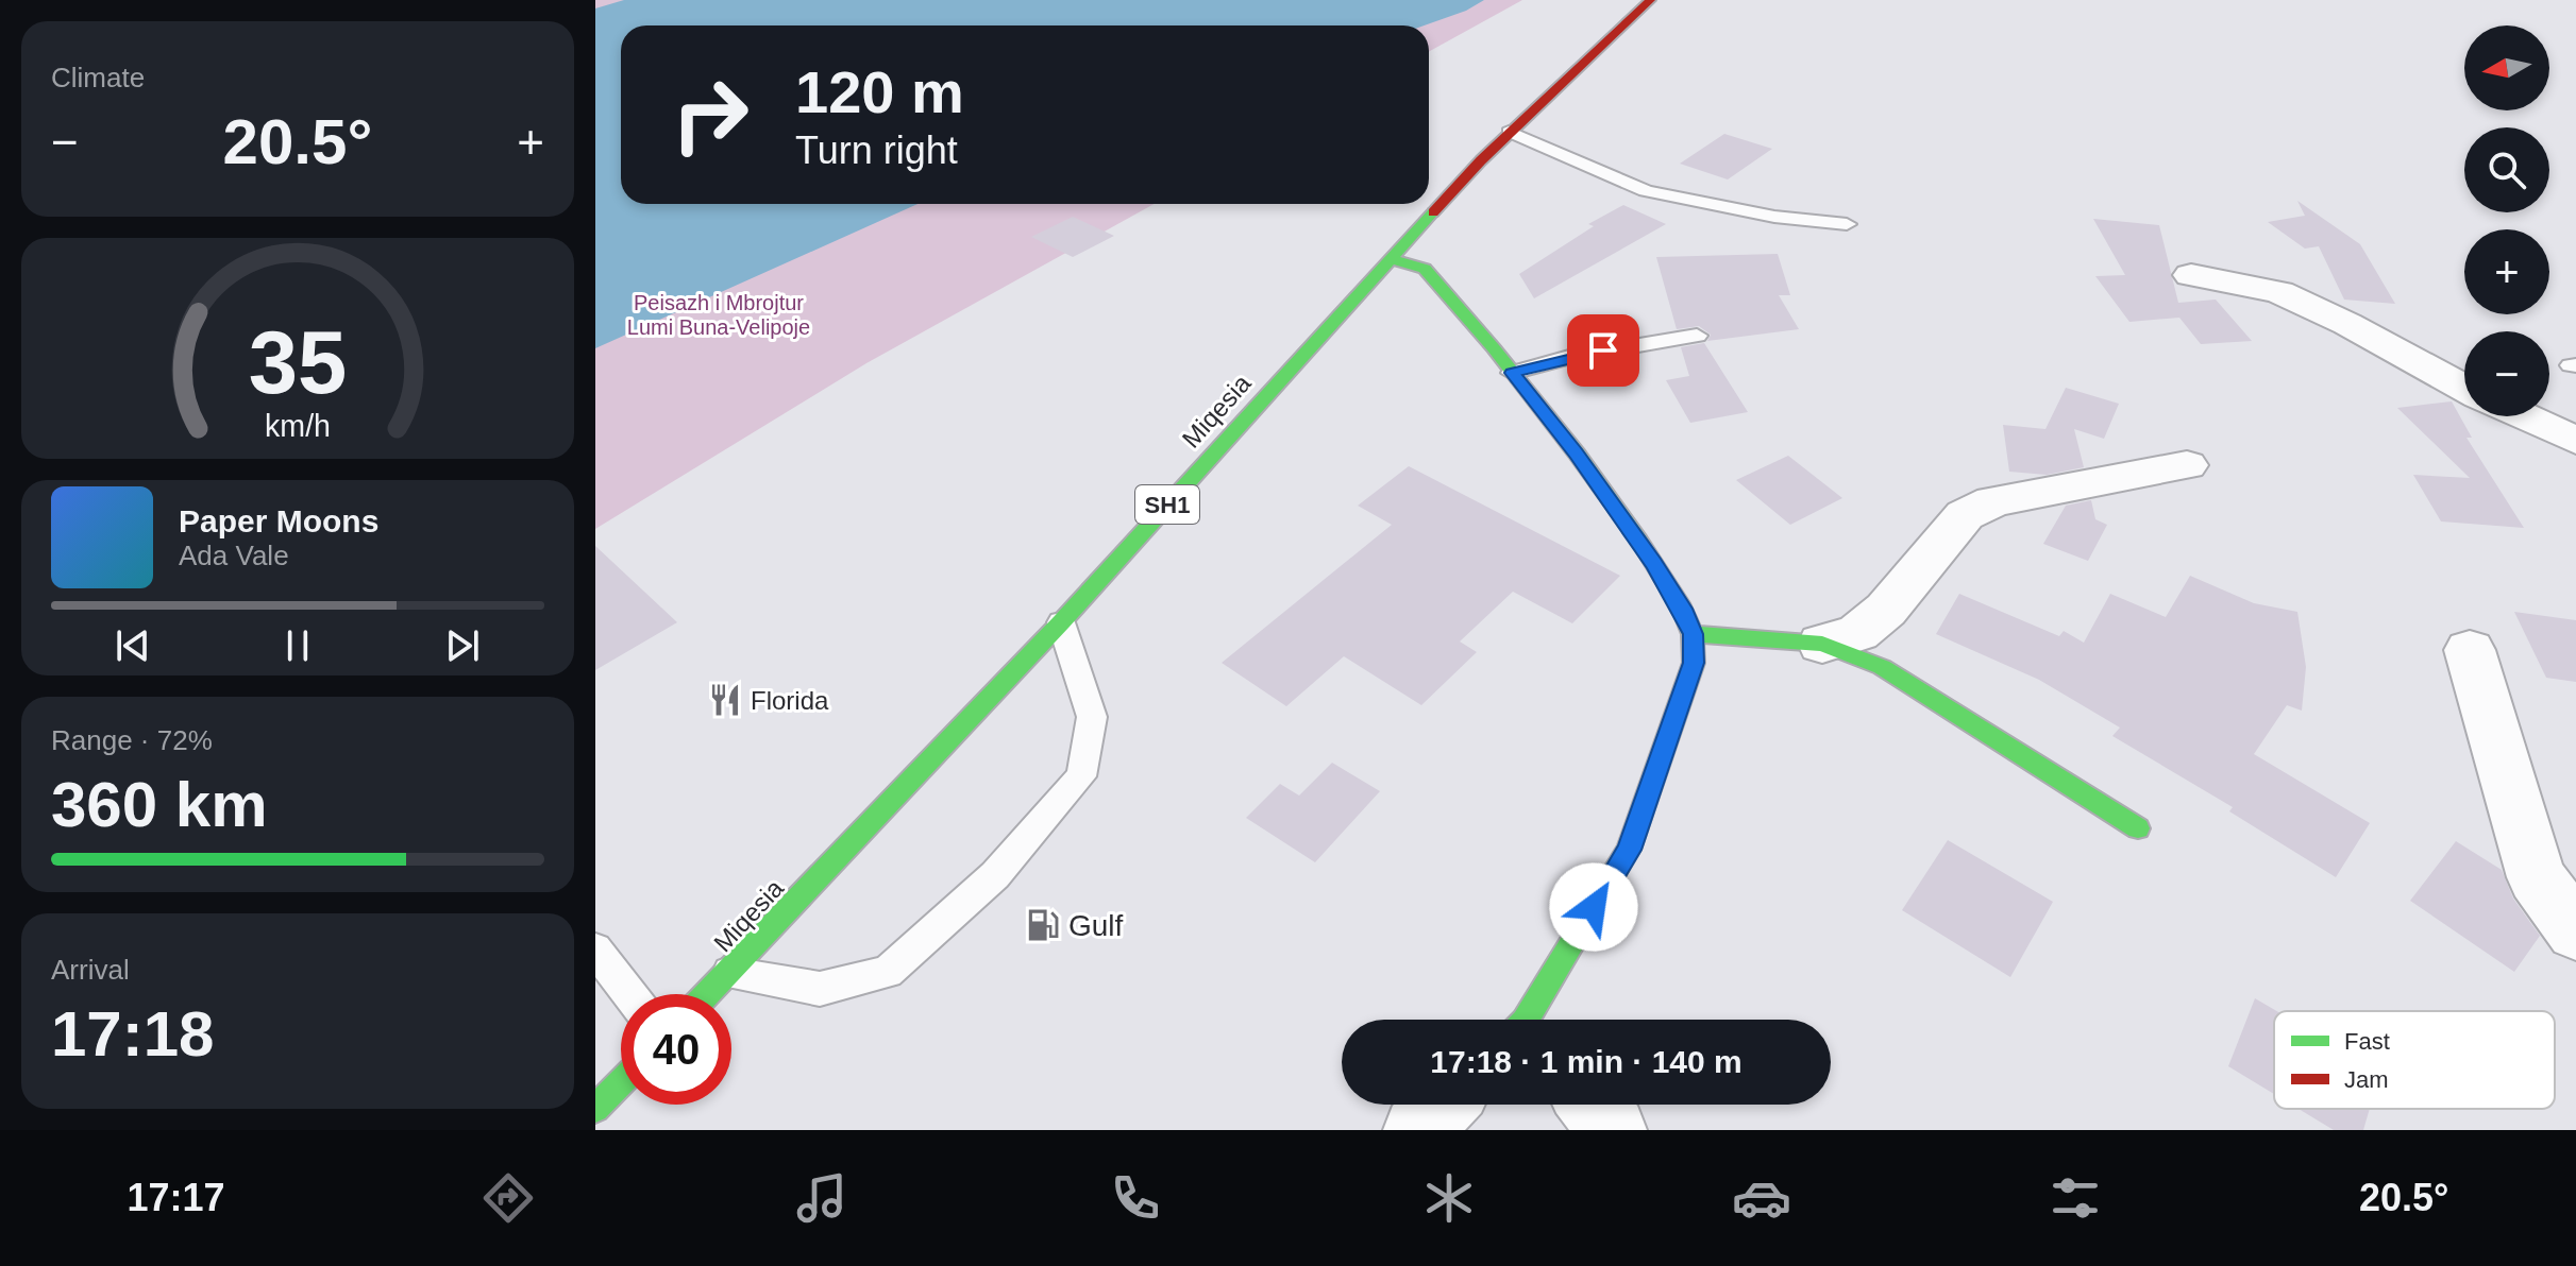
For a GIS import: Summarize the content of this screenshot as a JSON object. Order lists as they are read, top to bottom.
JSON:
{
  "streets": {
    "main road": ["Miqesia", "SH1"]
  },
  "parks": ["Peisazh i Mbrojtur Lumi Buna-Velipoje"],
  "places": {
    "restaurant": ["Florida"],
    "fuel station": ["Gulf"]
  },
  "legend": ["Fast", "Jam"],
  "north": "left",
  "page": {
    "tile": [
      "Climate",
      ["Range · 72%", "360 km"],
      ["Arrival", "17:18"]
    ],
    "map_buttons": ["+", "−"],
    "turn": ["120 m", "Turn right"],
    "heat": ["−", "20.5°", "+"],
    "song": ["Paper Moons", "Ada Vale"],
    "limit": "40",
    "trip": "17:18 · 1 min · 140 m",
    "tabs": ["17:17", "20.5°"],
    "gauge": ["35", "km/h"]
  }
}
